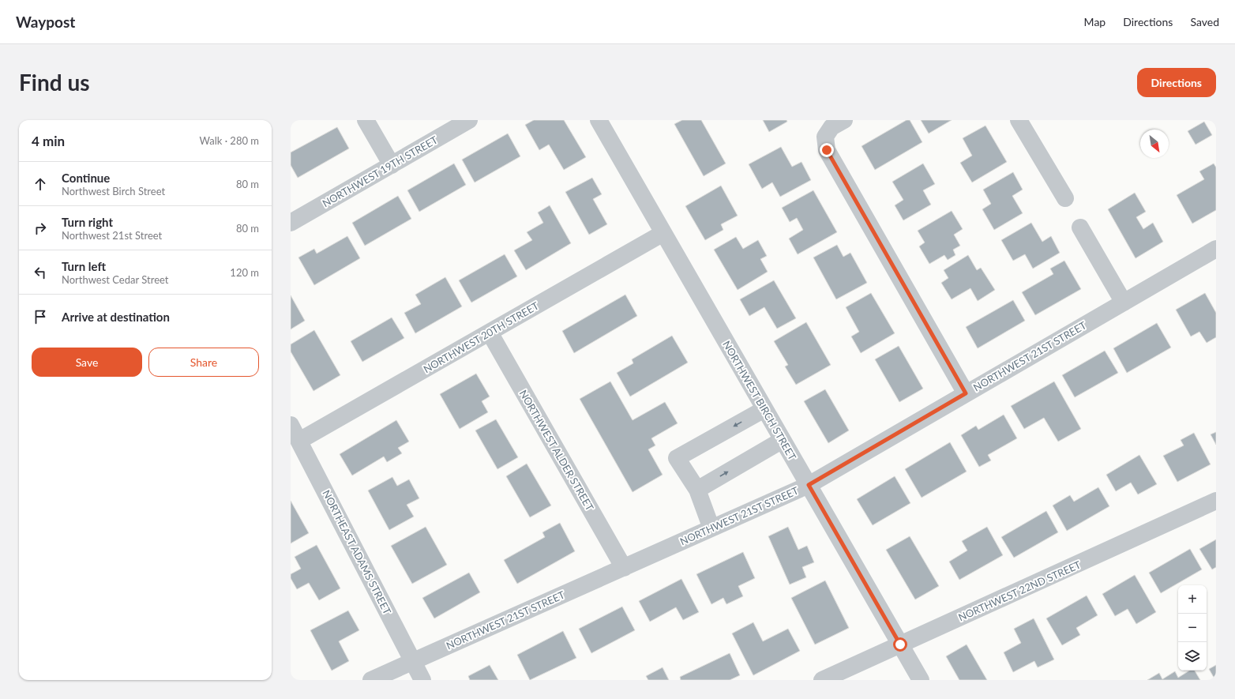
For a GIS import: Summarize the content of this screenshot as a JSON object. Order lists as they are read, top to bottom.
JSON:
{
  "streets": {
    "street": [
      "NORTHWEST 19TH STREET",
      "NORTHWEST 20TH STREET",
      "NORTHWEST 21ST STREET",
      "NORTHWEST BIRCH STREET",
      "NORTHWEST ALDER STREET",
      "NORTHEAST ADAMS STREET",
      "NORTHWEST 22ND STREET"
    ]
  },
  "crossings": [
    ["NORTHWEST 20TH STREET", "NORTHWEST BIRCH STREET"],
    ["NORTHWEST 20TH STREET", "NORTHWEST ALDER STREET"],
    ["NORTHWEST 20TH STREET", "NORTHEAST ADAMS STREET"],
    ["NORTHWEST 21ST STREET", "NORTHWEST BIRCH STREET"],
    ["NORTHWEST 21ST STREET", "NORTHWEST ALDER STREET"],
    ["NORTHWEST 21ST STREET", "NORTHEAST ADAMS STREET"],
    ["NORTHWEST BIRCH STREET", "NORTHWEST 22ND STREET"]
  ],
  "north": "bottom right",
  "page": {
    "header": "Waypost",
    "nav": ["Map", "Directions", "Saved"],
    "buttons": [
      "Directions",
      ["Save", "Share"]
    ],
    "title": "Find us",
    "heading": ["4 min", "Walk · 280 m"],
    "list": [
      ["Continue", "Northwest Birch Street", "80 m"],
      ["Turn right", "Northwest 21st Street", "80 m"],
      ["Turn left", "Northwest Cedar Street", "120 m"],
      "Arrive at destination"
    ],
    "map_buttons": ["+", "−"]
  }
}
